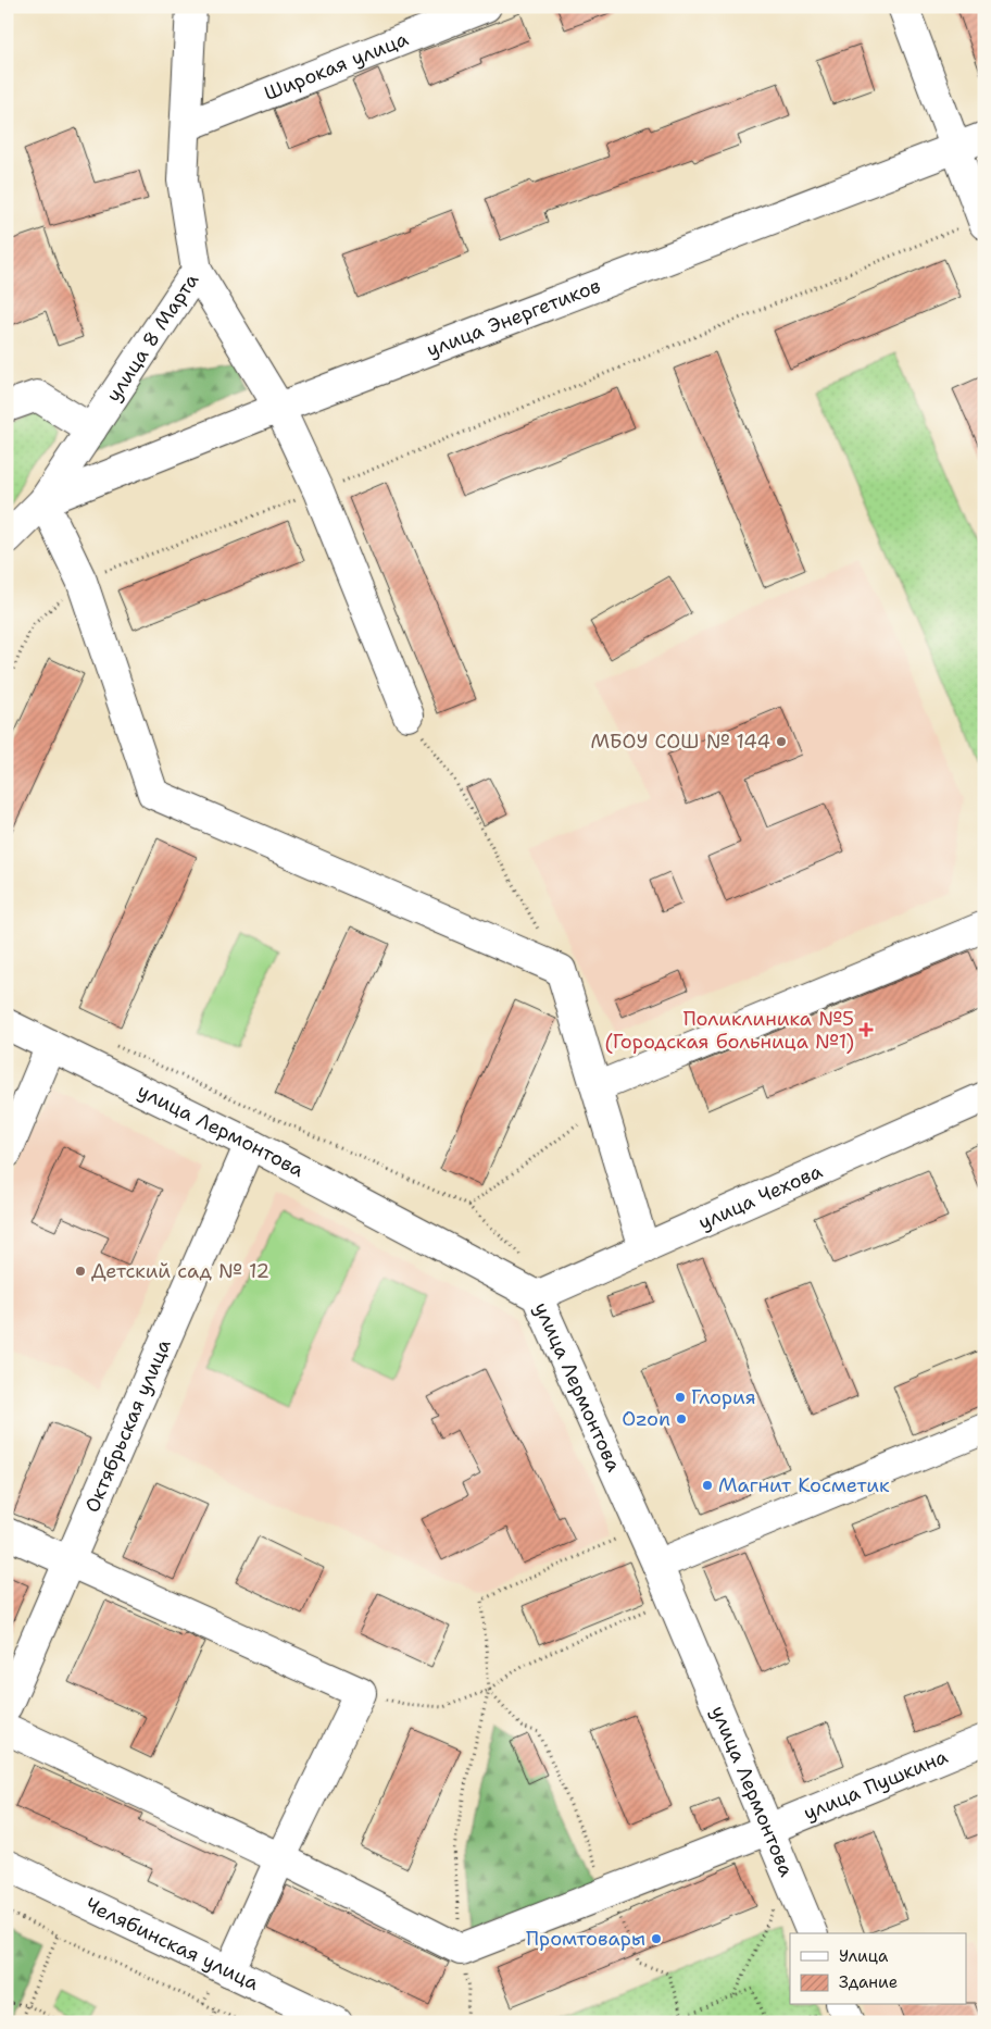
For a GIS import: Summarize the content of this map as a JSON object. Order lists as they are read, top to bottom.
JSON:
{
  "streets": {
    "street": [
      "Широкая улица",
      "улица Энергетиков",
      "улица 8 Марта",
      "улица Лермонтова",
      "улица Чехова",
      "Октябрьская улица",
      "улица Пушкина",
      "Челябинская улица"
    ]
  },
  "crossings": [
    ["Широкая улица", "улица 8 Марта"],
    ["улица Энергетиков", "улица 8 Марта"],
    ["улица Лермонтова", "улица Чехова"],
    ["улица Лермонтова", "Октябрьская улица"],
    ["улица Лермонтова", "улица Пушкина"]
  ],
  "places": {
    "other": [
      "МБОУ СОШ № 144",
      "Детский сад № 12",
      "Глория",
      "Ozon",
      "Магнит Косметик",
      "Промтовары"
    ],
    "health": ["Поликлиника №5 (Городская больница №1)"]
  },
  "legend": ["Улица", "Здание"]
}
